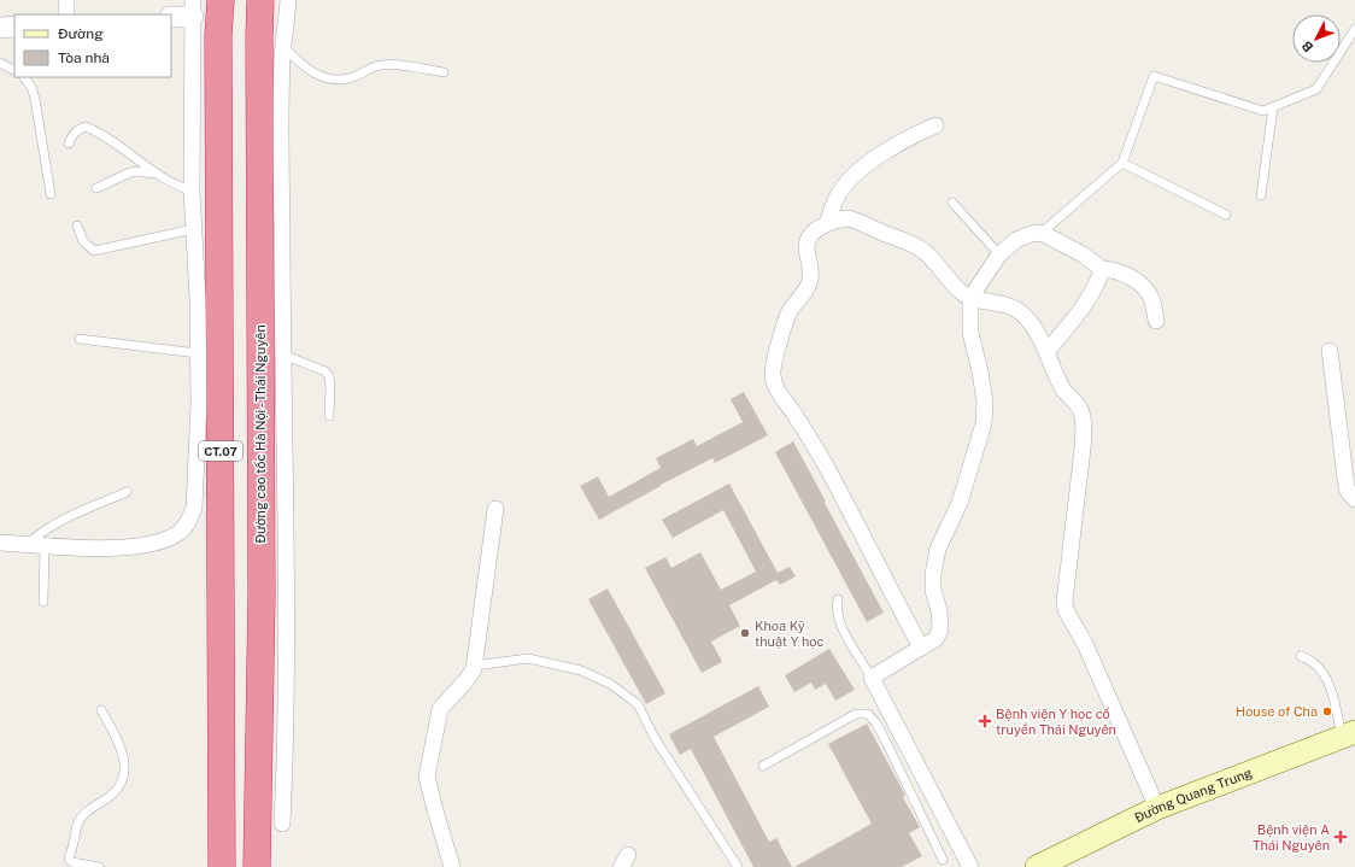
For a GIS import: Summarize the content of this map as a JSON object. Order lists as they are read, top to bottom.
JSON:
{
  "streets": {
    "highway": ["Đường cao tốc Hà Nội - Thái Nguyên", "CT.07"],
    "main road": ["Đường Quang Trung"]
  },
  "places": {
    "other": ["Khoa Kỹ thuật Y học", "House of Cha"],
    "health": ["Bệnh viện Y học cổ truyền Thái Nguyên", "Bệnh viện A Thái Nguyên"]
  },
  "legend": ["Đường", "Tòa nhà"],
  "north": "bottom left"
}
